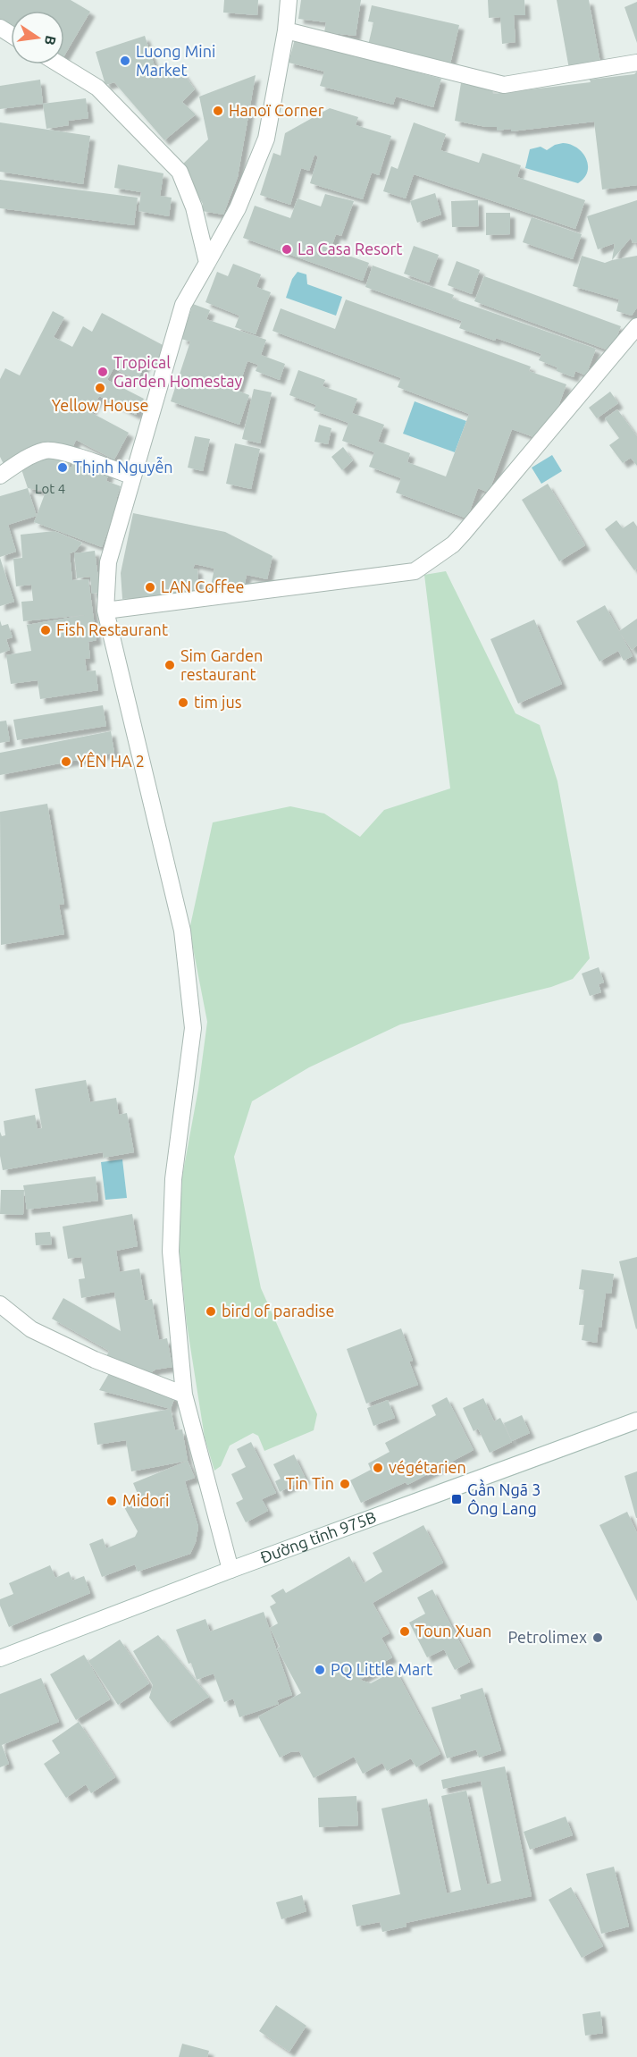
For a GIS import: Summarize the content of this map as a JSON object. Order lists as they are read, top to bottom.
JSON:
{
  "streets": {
    "street": ["Đường tỉnh 975B"]
  },
  "places": {
    "other": [
      "Luong Mini Market",
      "Hanoï Corner",
      "La Casa Resort",
      "Tropical Garden Homestay",
      "Yellow House",
      "Thịnh Nguyễn",
      "LAN Coffee",
      "Fish Restaurant",
      "Sim Garden restaurant",
      "tim jus",
      "YÊN HA 2",
      "bird of paradise",
      "végétarien",
      "Tin Tin",
      "Midori",
      "Toun Xuan",
      "Petrolimex",
      "PQ Little Mart"
    ],
    "transit": ["Gần Ngã 3 Ông Lang"]
  },
  "house_numbers": ["Lot 4"],
  "north": "right"
}
